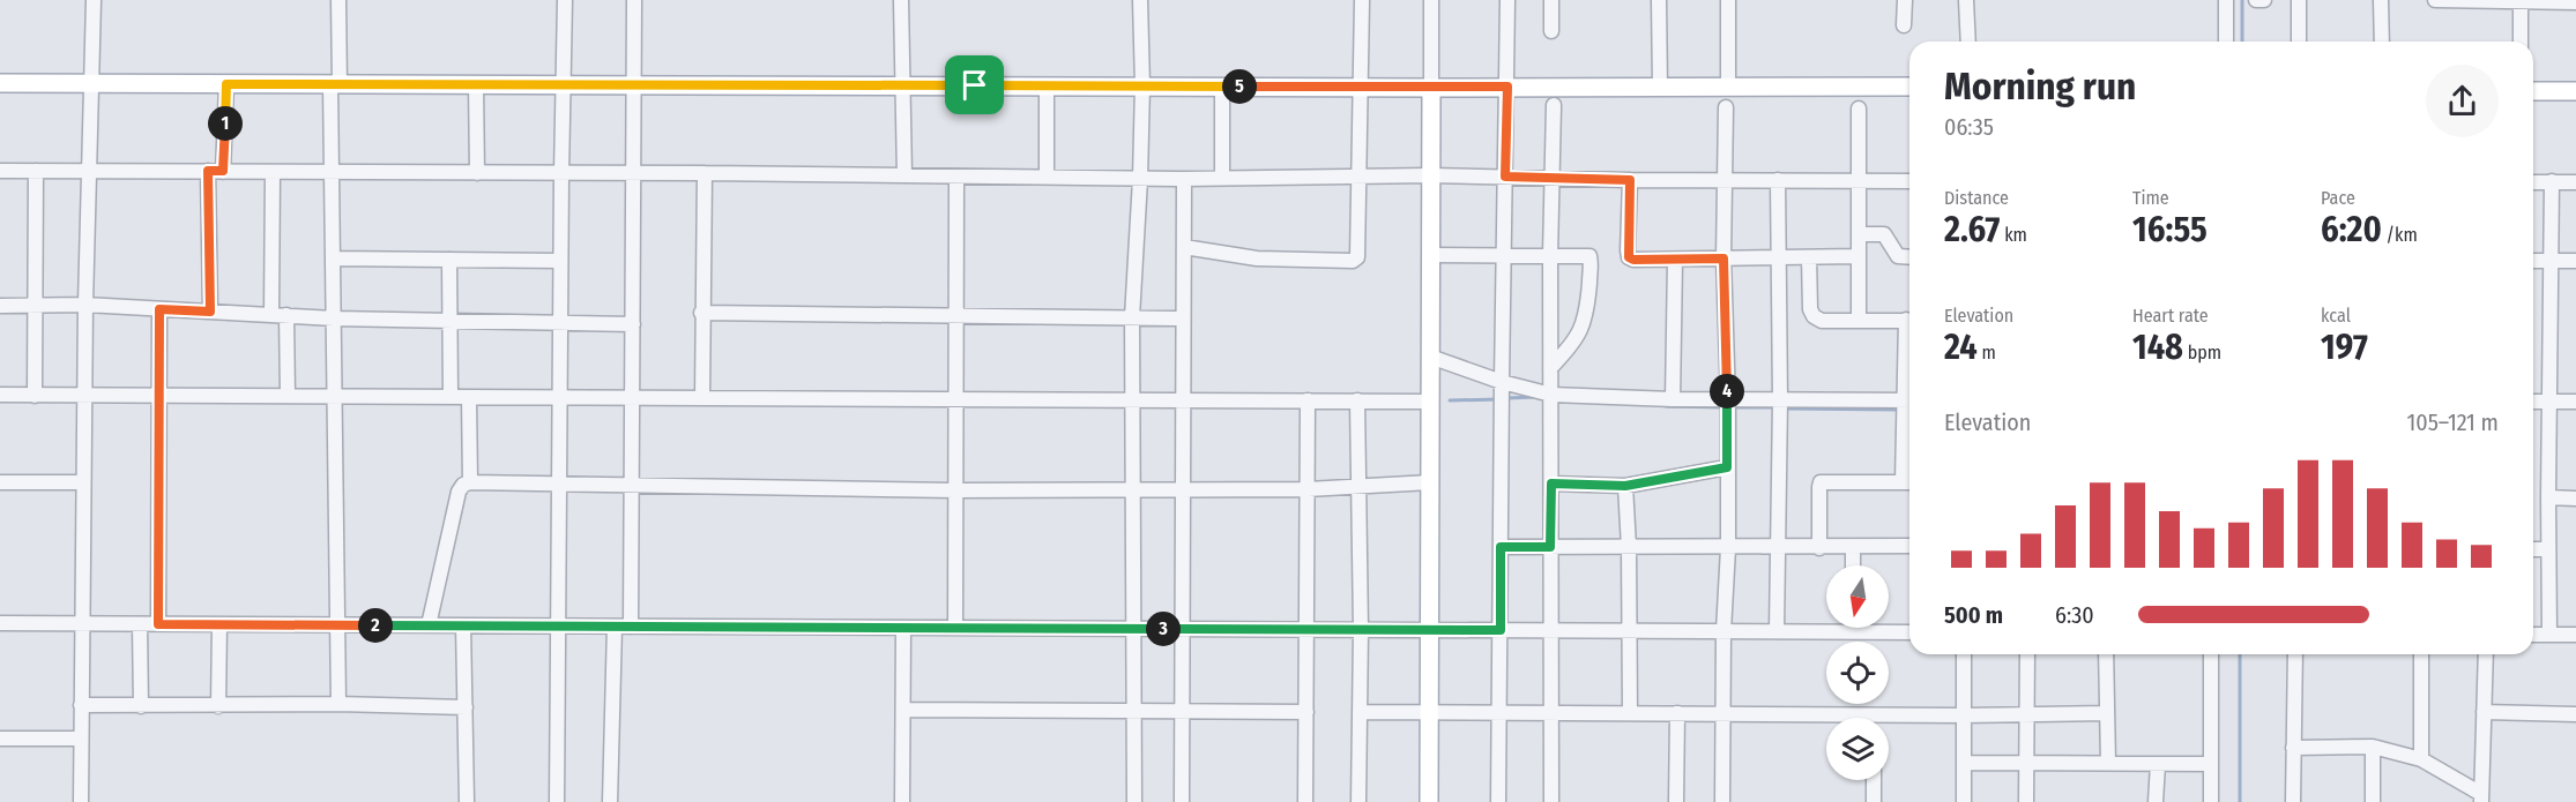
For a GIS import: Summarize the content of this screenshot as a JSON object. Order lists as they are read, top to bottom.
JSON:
{
  "north": "bottom",
  "page": {
    "heading": ["Morning run", "06:35"],
    "pins": [
      "5",
      "1",
      "4",
      "2",
      "3"
    ],
    "stats": [
      ["Distance", "2.67 km"],
      ["Time", "16:55"],
      ["Pace", "6:20 /km"],
      ["Elevation", "24 m"],
      ["Heart rate", "148 bpm"],
      ["kcal", "197"]
    ],
    "chart": ["Elevation", "105–121 m"],
    "list": [
      {
        "name": "500 m",
        "note": "6:30"
      }
    ]
  }
}
